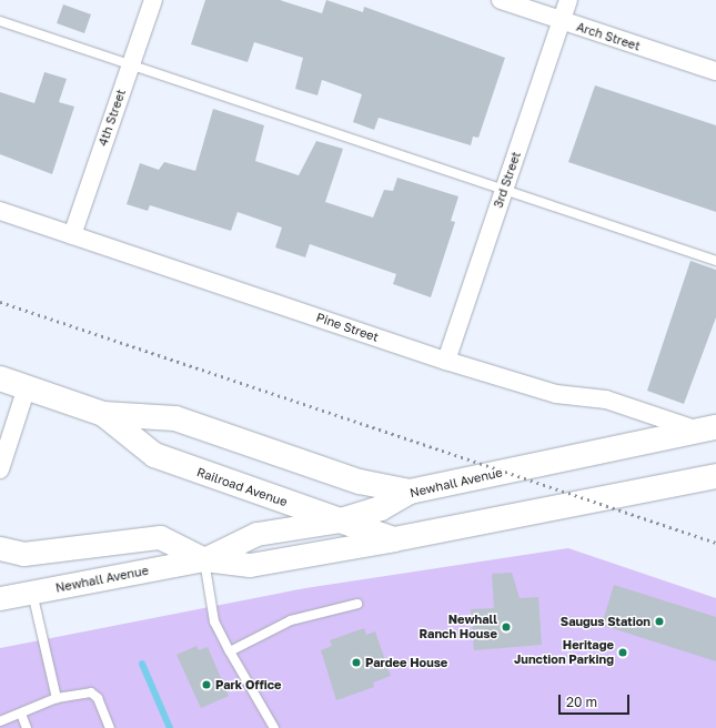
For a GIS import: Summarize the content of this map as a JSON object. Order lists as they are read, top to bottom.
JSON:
{
  "streets": {
    "main road": ["Newhall Avenue", "Railroad Avenue"],
    "street": [
      "Arch Street",
      "4th Street",
      "3rd Street",
      "Pine Street"
    ]
  },
  "crossings": [
    ["Arch Street", "3rd Street"],
    ["4th Street", "Pine Street"],
    ["3rd Street", "Pine Street"],
    ["Pine Street", "Newhall Avenue"],
    ["Newhall Avenue", "Railroad Avenue"]
  ],
  "places": [
    "Saugus Station",
    "Newhall Ranch House",
    "Heritage Junction Parking",
    "Pardee House",
    "Park Office"
  ],
  "scale_bar": "20 m"
}
